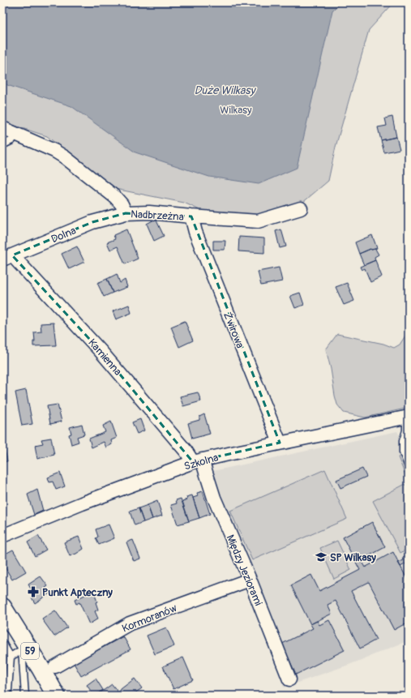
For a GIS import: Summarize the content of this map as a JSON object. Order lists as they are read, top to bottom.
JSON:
{
  "streets": {
    "main road": ["59"],
    "street": [
      "Nadbrzeżna",
      "Dolna",
      "Żwirowa",
      "Kamienna",
      "Szkolna",
      "Między Jeziorami",
      "Kormoranów"
    ]
  },
  "crossings": [
    ["Nadbrzeżna", "Dolna"],
    ["Nadbrzeżna", "Żwirowa"],
    ["Dolna", "Kamienna"],
    ["Żwirowa", "Szkolna"],
    ["Kamienna", "Szkolna"],
    ["Kamienna", "Między Jeziorami"],
    ["Szkolna", "Między Jeziorami"],
    ["Między Jeziorami", "Kormoranów"]
  ],
  "water": ["Duże Wilkasy"],
  "parks": ["Wilkasy"],
  "places": {
    "school or university": ["SP Wilkasy"],
    "pharmacy": ["Punkt Apteczny"]
  }
}
